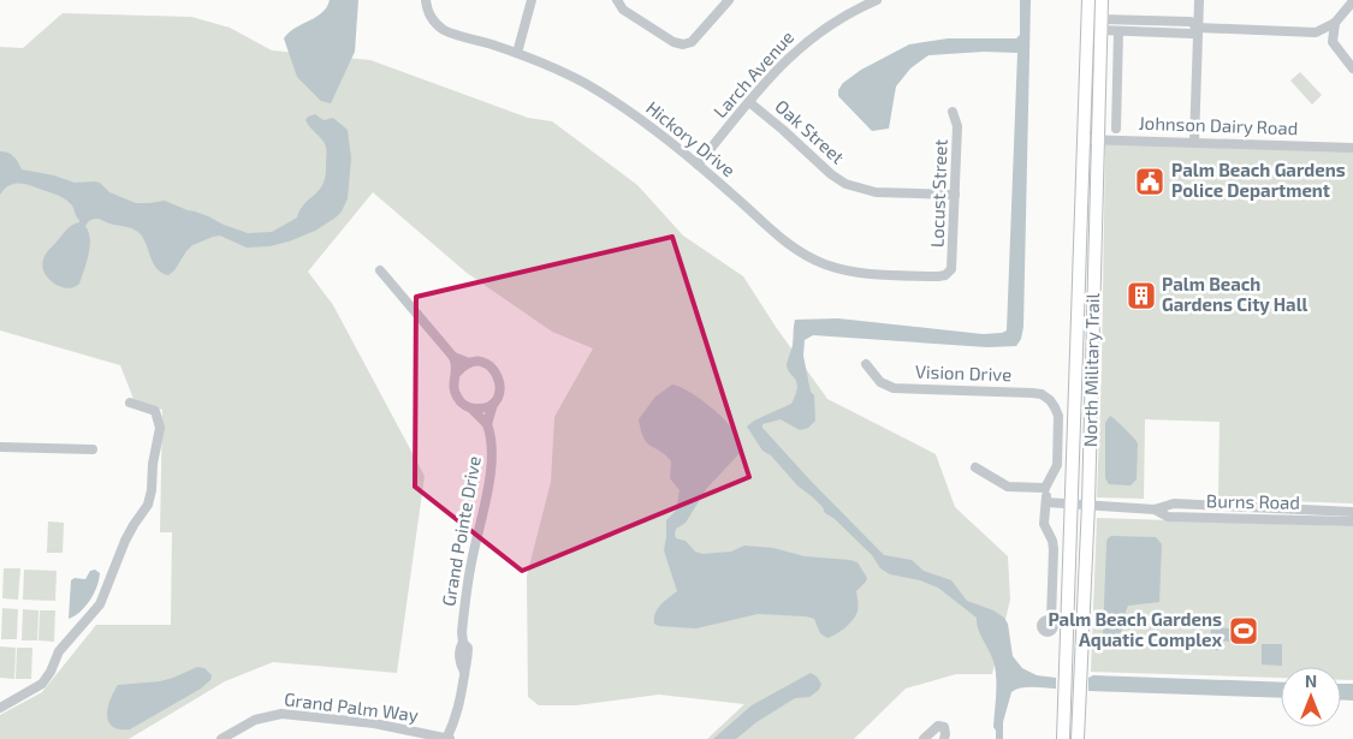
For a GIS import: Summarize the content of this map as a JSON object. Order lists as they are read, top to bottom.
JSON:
{
  "streets": {
    "main road": ["North Military Trail"],
    "street": [
      "Larch Avenue",
      "Johnson Dairy Road",
      "Oak Street",
      "Hickory Drive",
      "Locust Street",
      "Vision Drive",
      "Burns Road",
      "Grand Pointe Drive",
      "Grand Palm Way"
    ]
  },
  "crossings": [
    ["Larch Avenue", "Oak Street"],
    ["Larch Avenue", "Hickory Drive"],
    ["Johnson Dairy Road", "North Military Trail"],
    ["Oak Street", "Locust Street"],
    ["Hickory Drive", "Locust Street"],
    ["North Military Trail", "Burns Road"],
    ["Grand Pointe Drive", "Grand Palm Way"]
  ],
  "places": {
    "public building": ["Palm Beach Gardens Police Department"],
    "building": ["Palm Beach Gardens City Hall"],
    "sports": ["Palm Beach Gardens Aquatic Complex"]
  },
  "north": "top"
}
